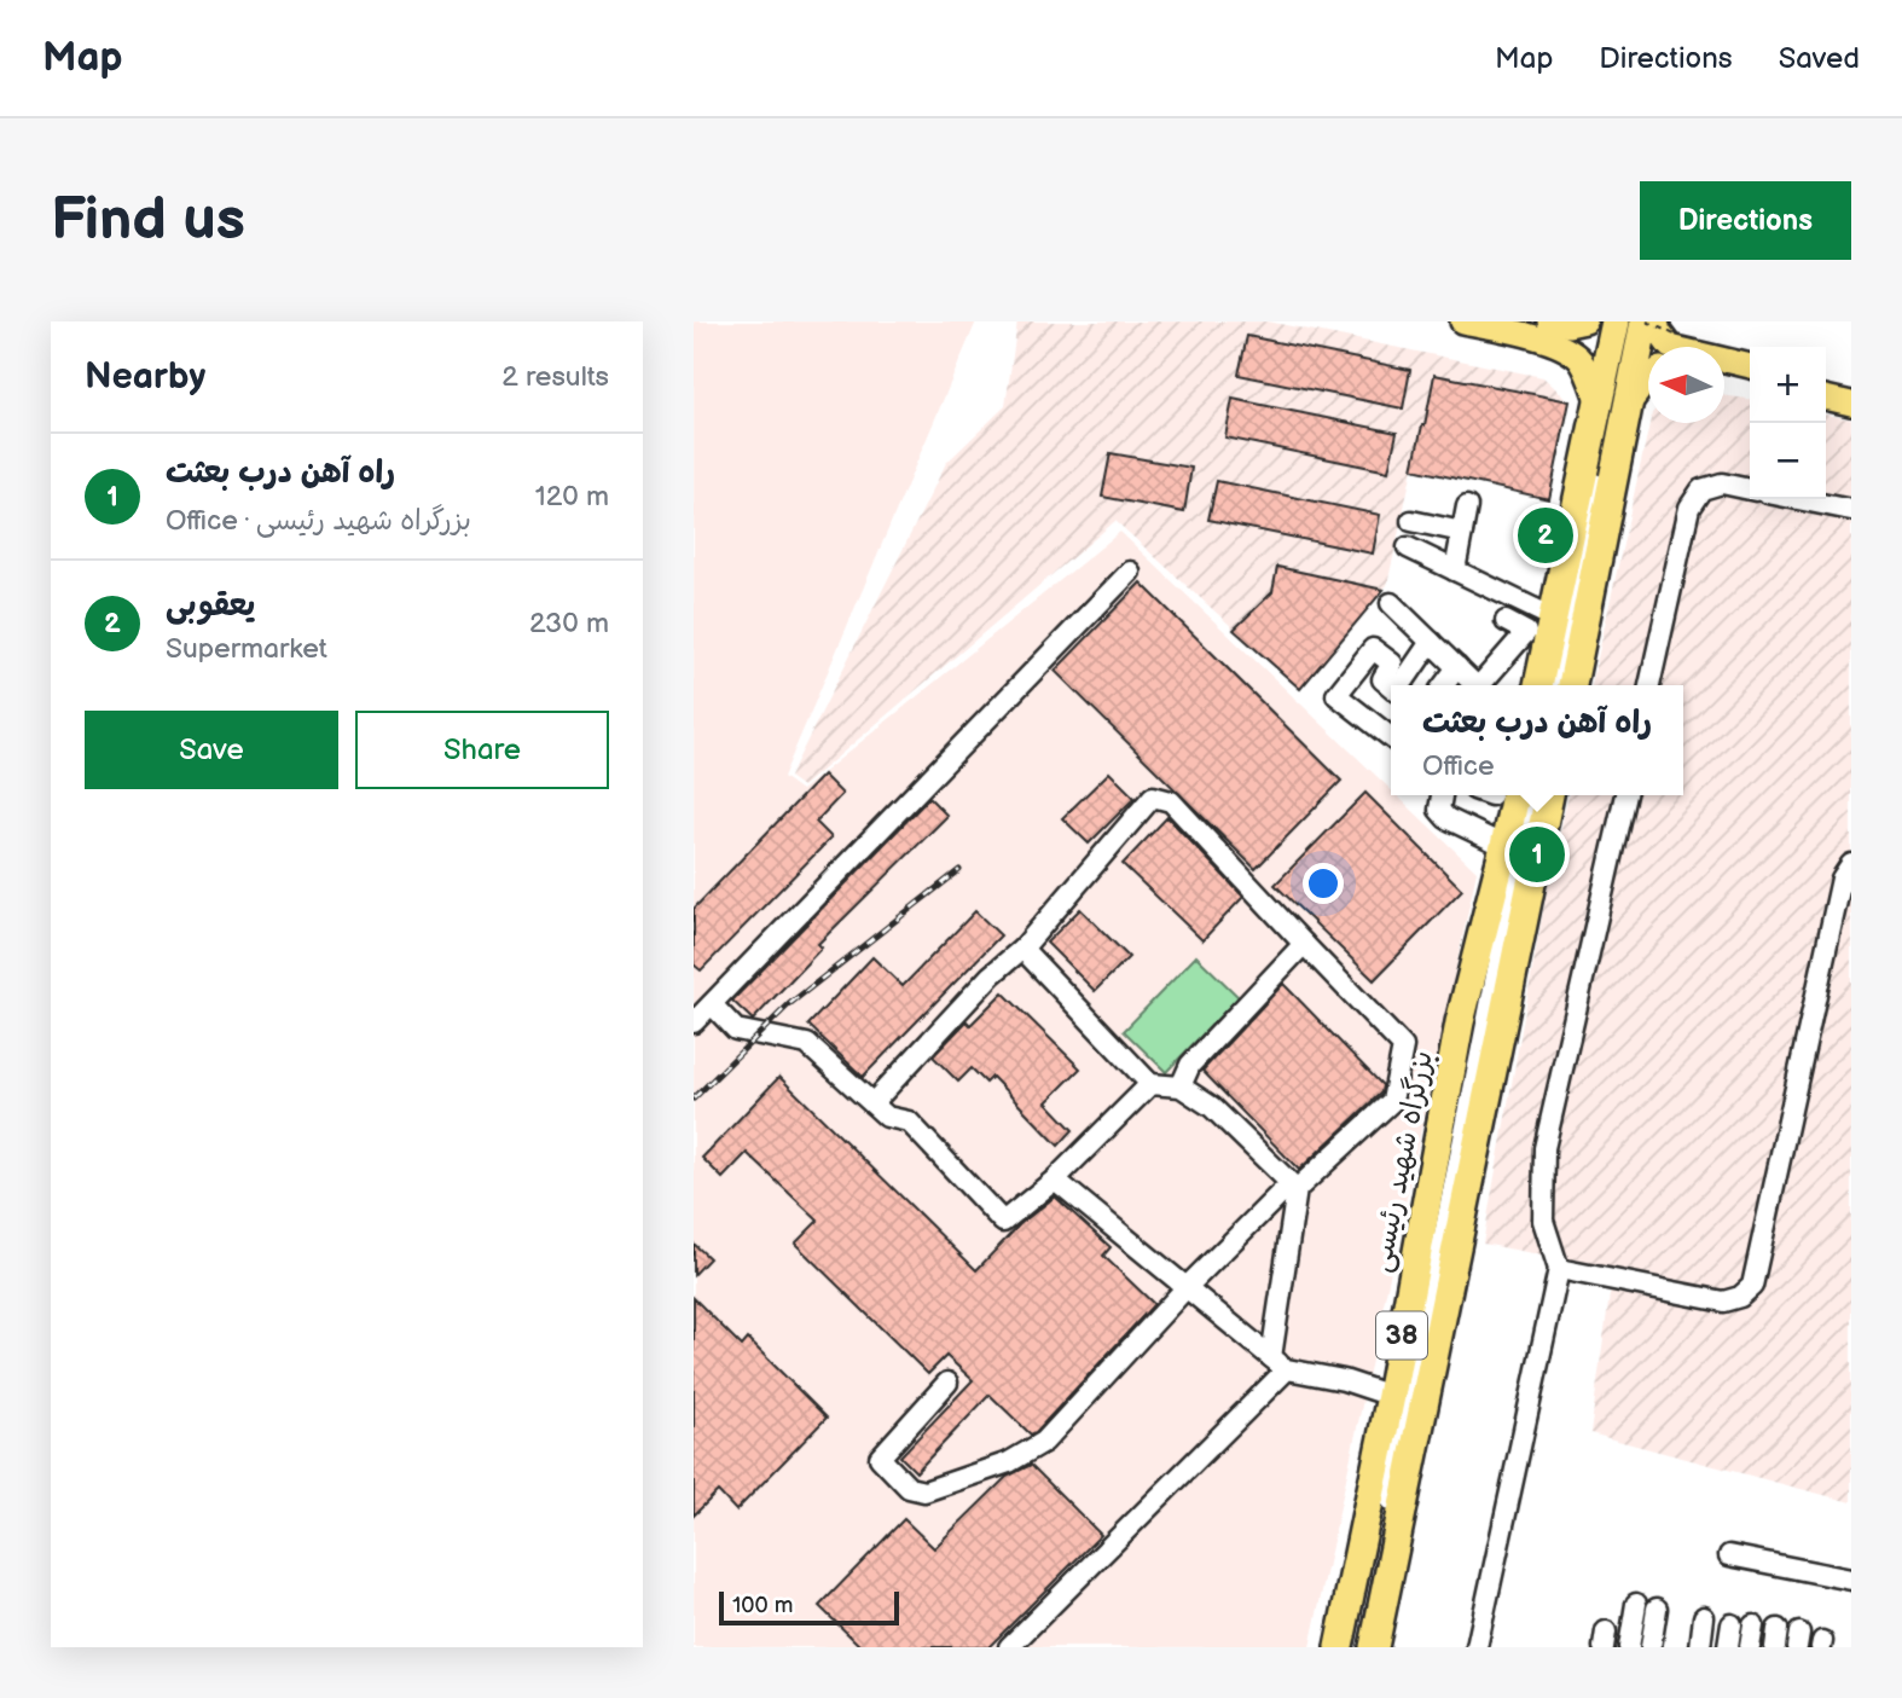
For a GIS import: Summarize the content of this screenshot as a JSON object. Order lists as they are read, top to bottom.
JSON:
{
  "streets": {
    "highway": ["بزرگراه شهید رئیسی", "38"]
  },
  "scale_bar": "100 m",
  "north": "left",
  "page": {
    "header": "Map",
    "nav": ["Map", "Directions", "Saved"],
    "buttons": [
      "Directions",
      ["Save", "Share"]
    ],
    "title": "Find us",
    "heading": ["Nearby", "2 results"],
    "map_buttons": ["+", "−"],
    "list": [
      {
        "mark": "1",
        "name": "راه آهن درب بعثت",
        "note": "Office · بزرگراه شهید رئیسی",
        "value": "120 m"
      },
      {
        "mark": "2",
        "name": "یعقوبی",
        "note": "Supermarket",
        "value": "230 m"
      }
    ],
    "pins": ["2", "1"],
    "popup": ["راه آهن درب بعثت", "Office"],
    "scale": "100 m"
  }
}
